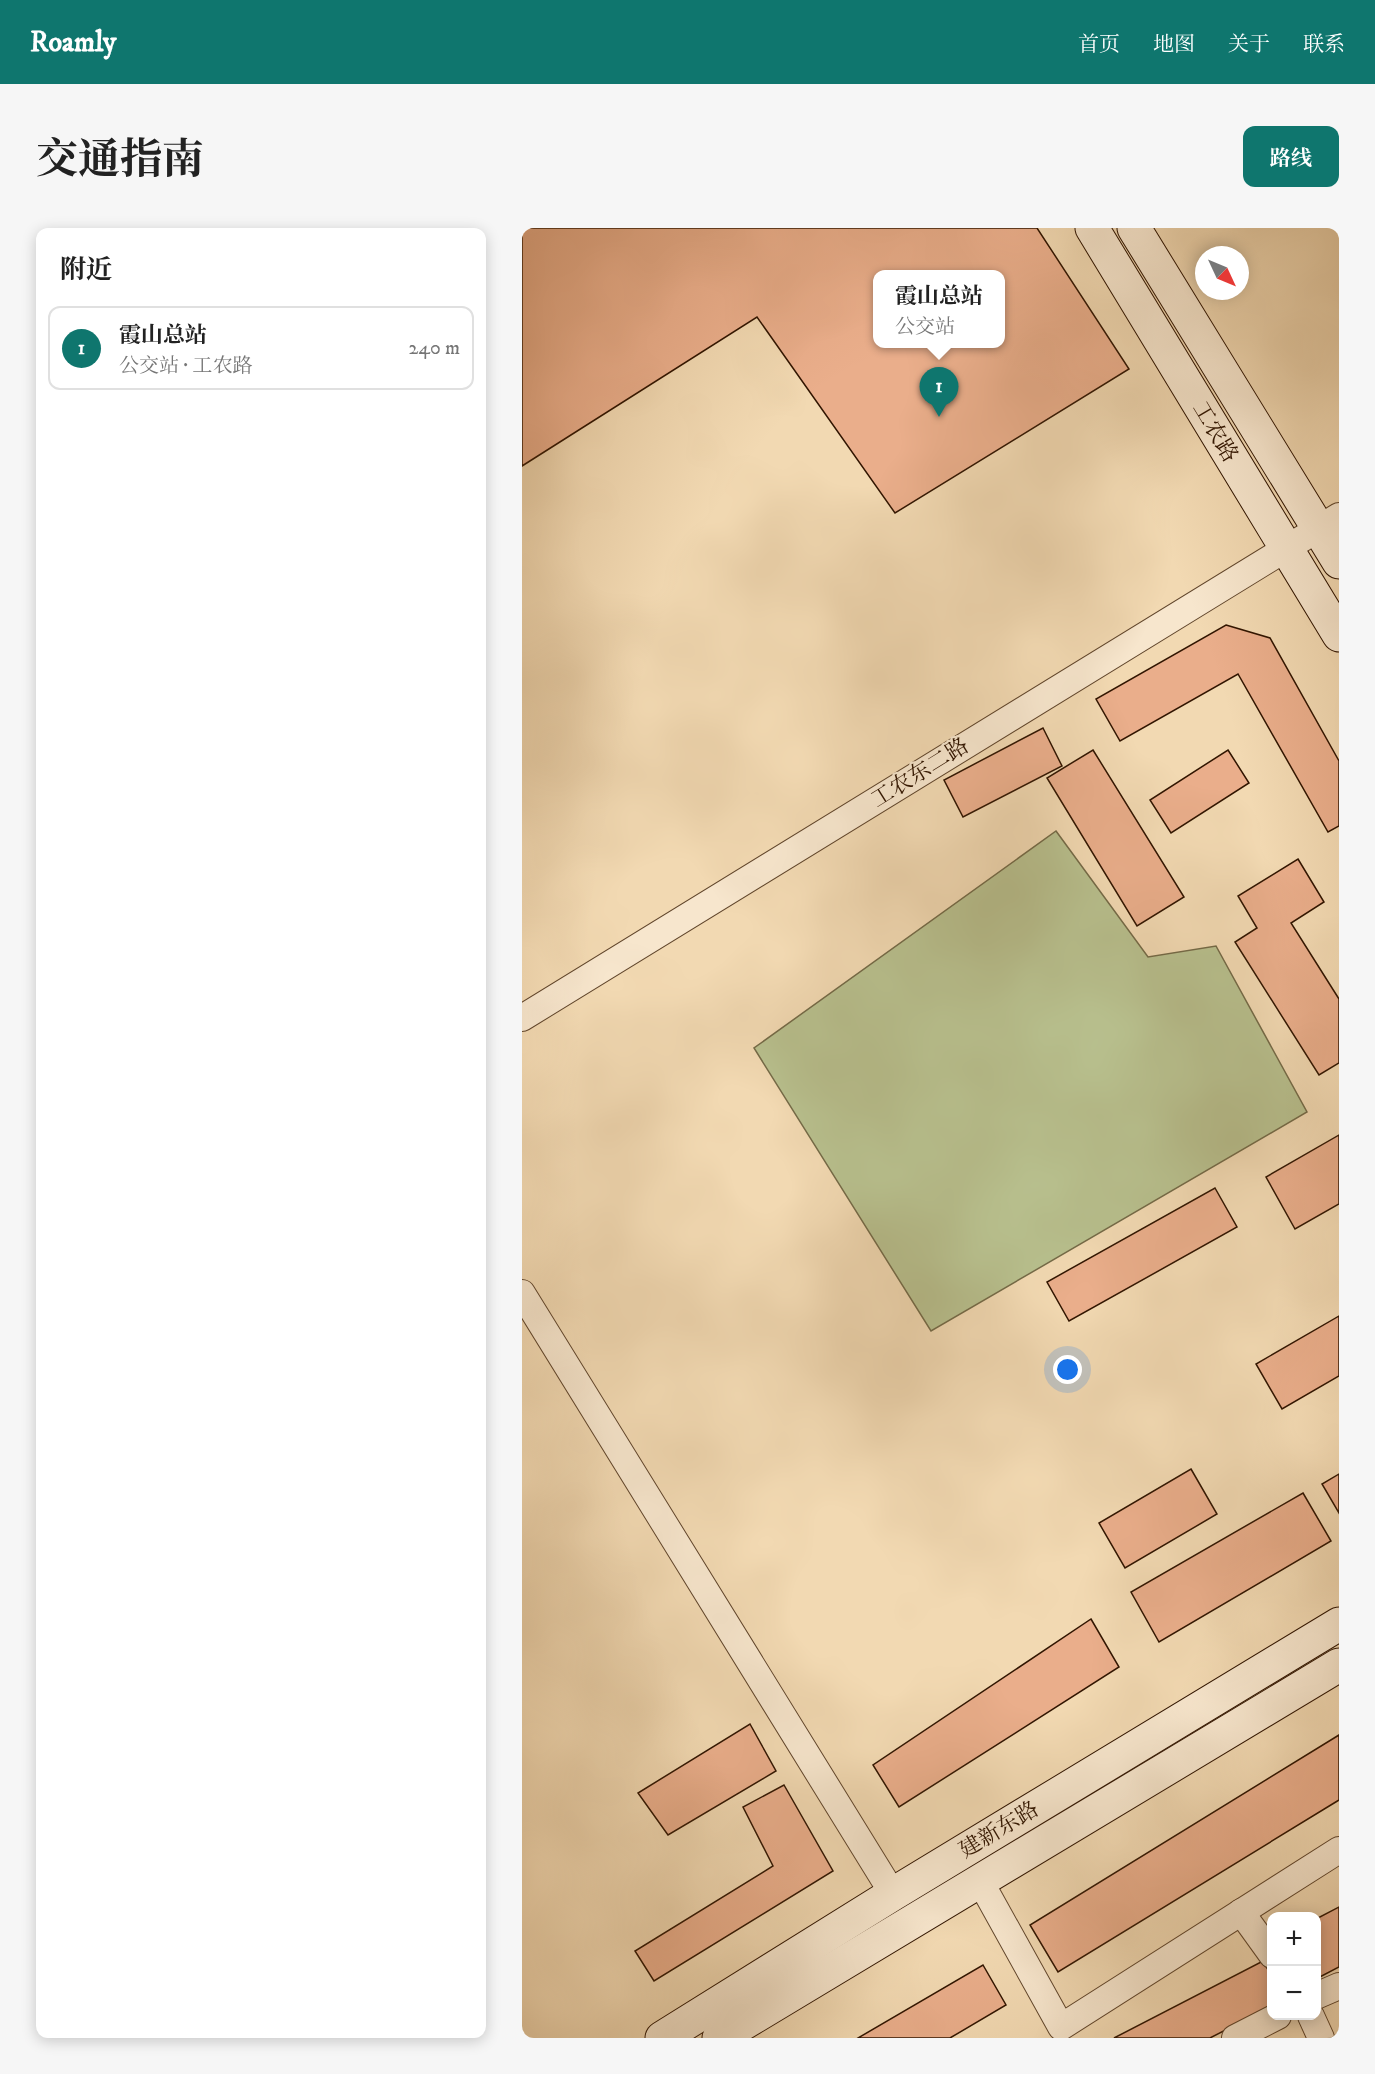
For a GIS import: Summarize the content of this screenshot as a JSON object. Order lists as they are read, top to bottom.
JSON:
{
  "streets": {
    "street": ["工农路", "工农东二路", "建新东路"]
  },
  "crossings": [
    ["工农路", "工农东二路"]
  ],
  "north": "bottom right",
  "page": {
    "header": "Roamly",
    "nav": [
      "首页",
      "地图",
      "关于",
      "联系"
    ],
    "title": "交通指南",
    "buttons": "路线",
    "heading": "附近",
    "popup": ["霞山总站", "公交站"],
    "list": [
      {
        "mark": "1",
        "name": "霞山总站",
        "note": "公交站 · 工农路",
        "value": "240 m"
      }
    ],
    "pins": "1",
    "map_buttons": ["+", "−"]
  }
}
